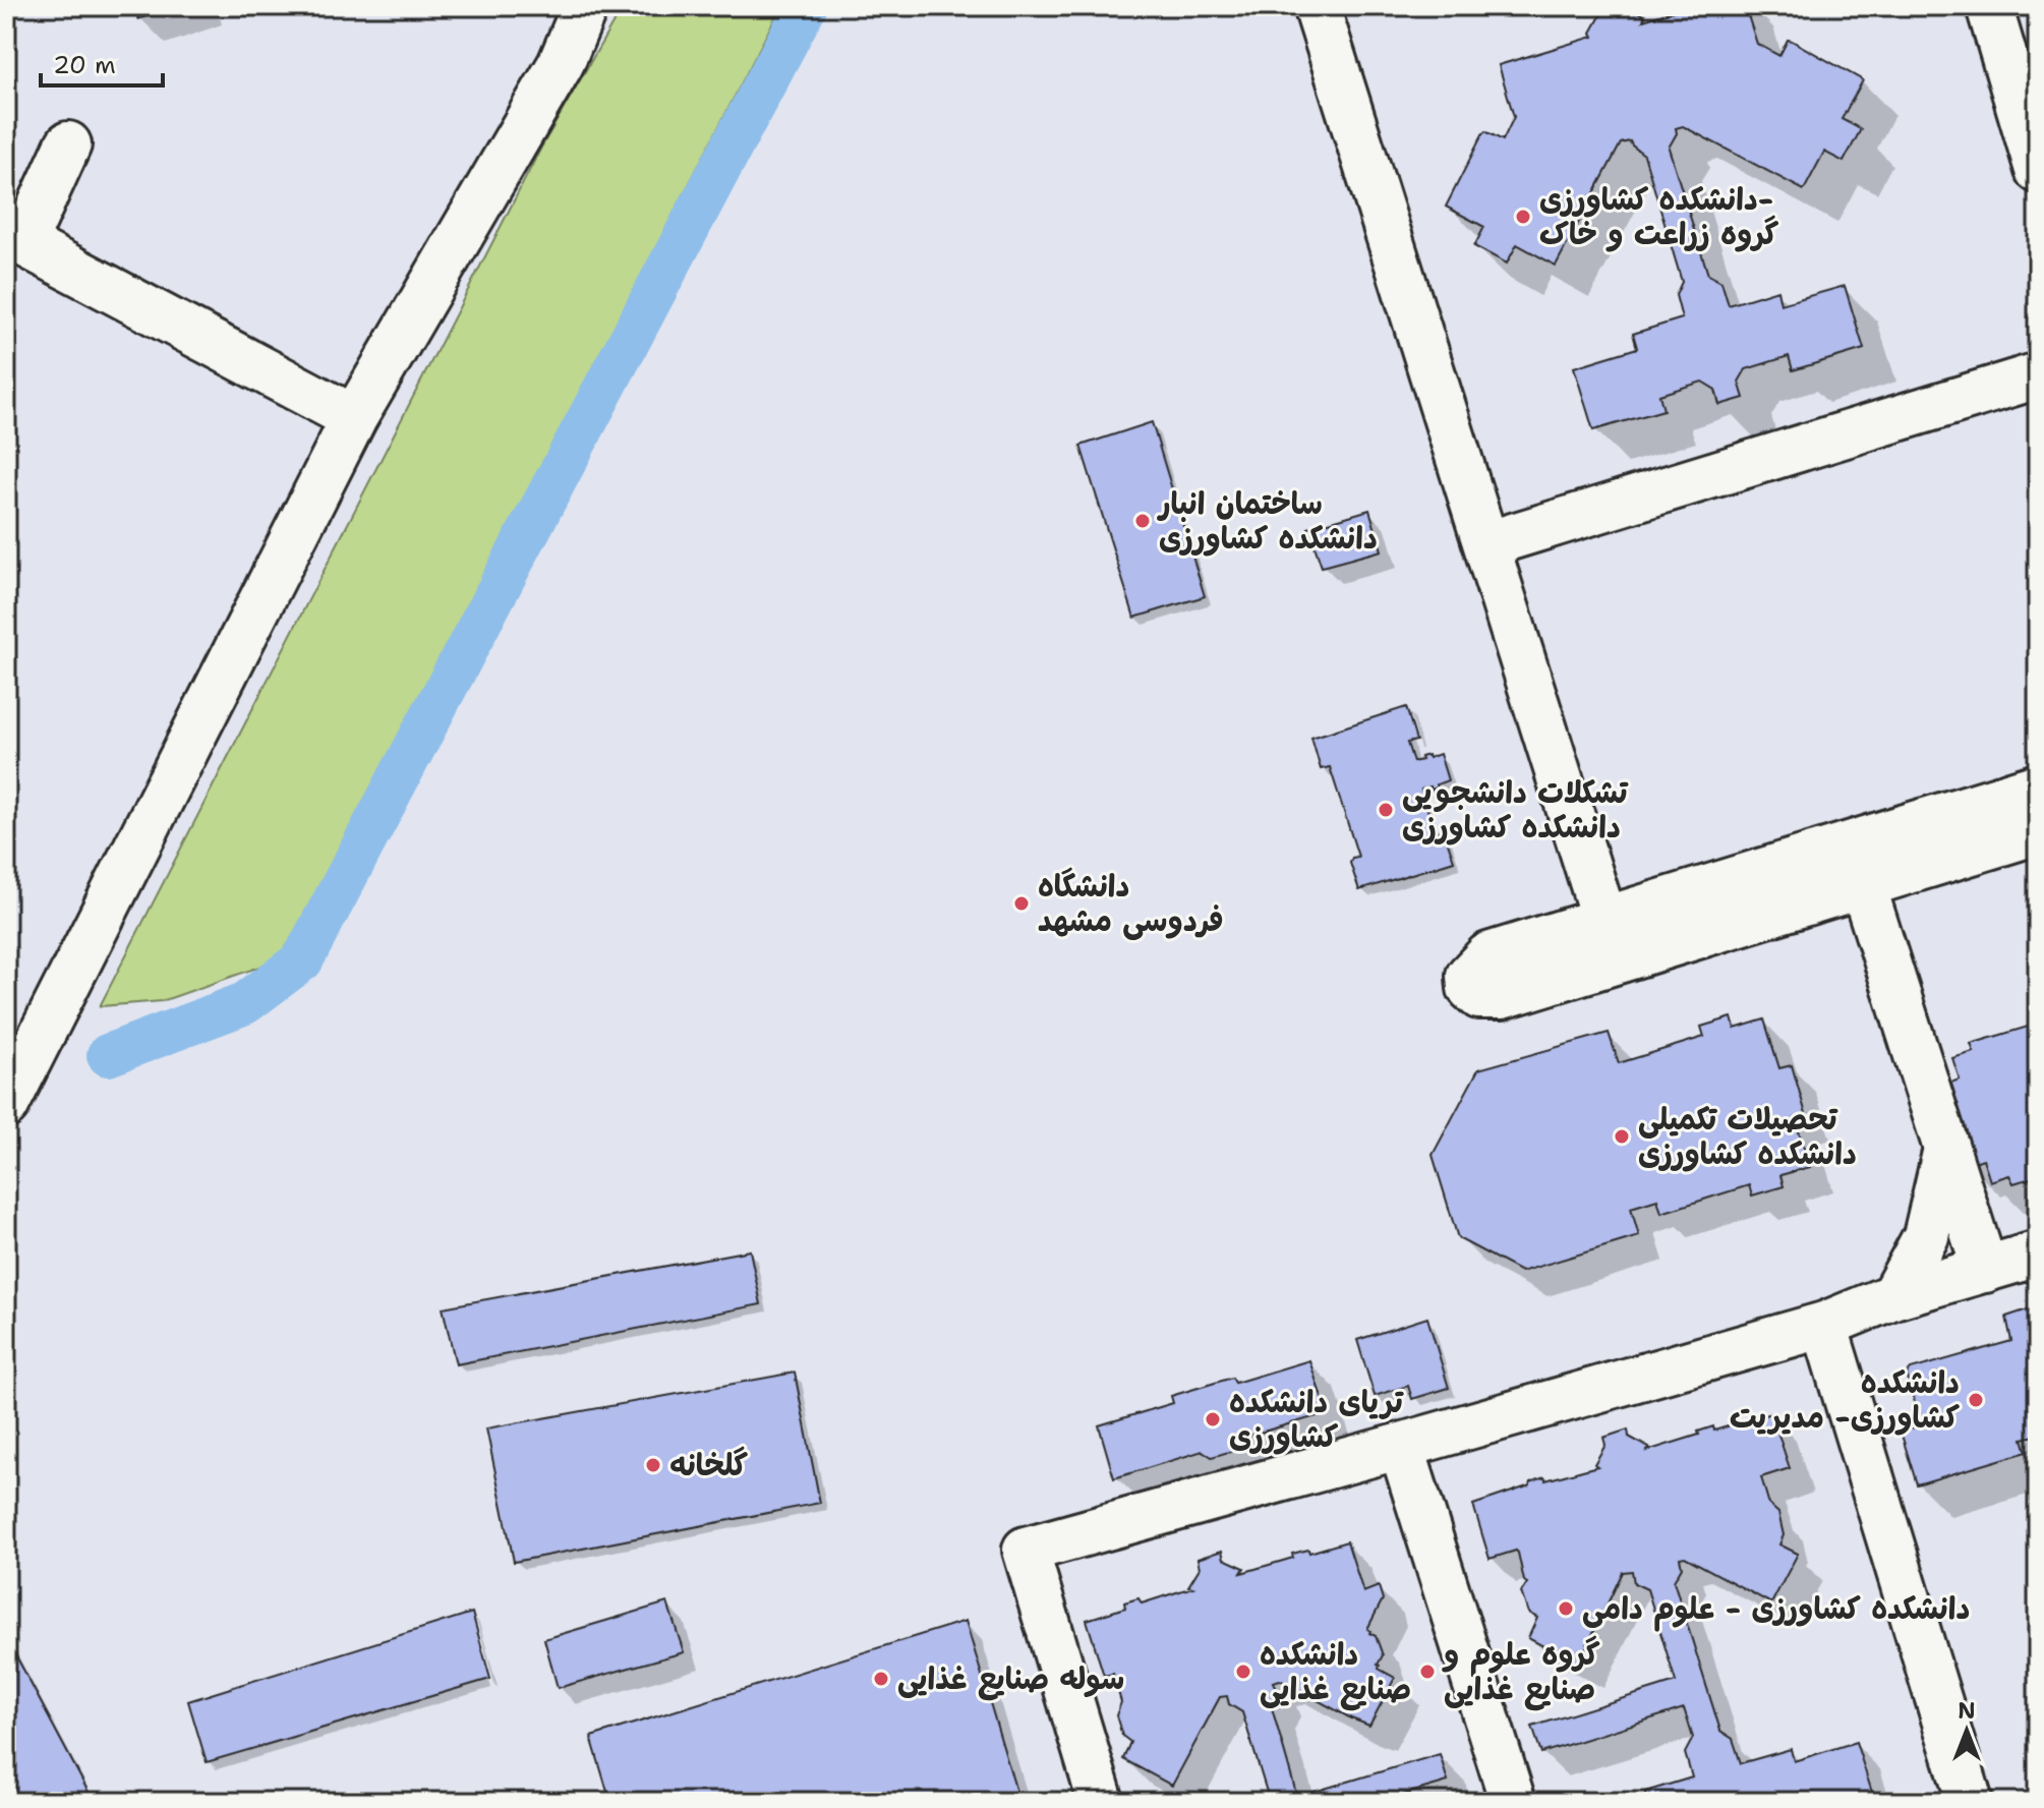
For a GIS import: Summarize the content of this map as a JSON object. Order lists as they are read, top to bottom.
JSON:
{
  "places": [
    "دانشکده کشاورزی- گروه زراعت و خاک",
    "ساختمان انبار دانشکده کشاورزی",
    "تشکلات دانشجویی دانشکده کشاورزی",
    "دانشگاه فردوسی مشهد",
    "تحصیلات تکمیلی دانشکده کشاورزی",
    "دانشکده کشاورزی- مدیریت",
    "تریای دانشکده کشاورزی",
    "گلخانه",
    "دانشکده کشاورزی - علوم دامی",
    "دانشکده صنایع غذایی",
    "گروه علوم و صنایع غذایی",
    "سوله صنایع غذایی"
  ],
  "scale_bar": "20 m",
  "north": "top"
}
